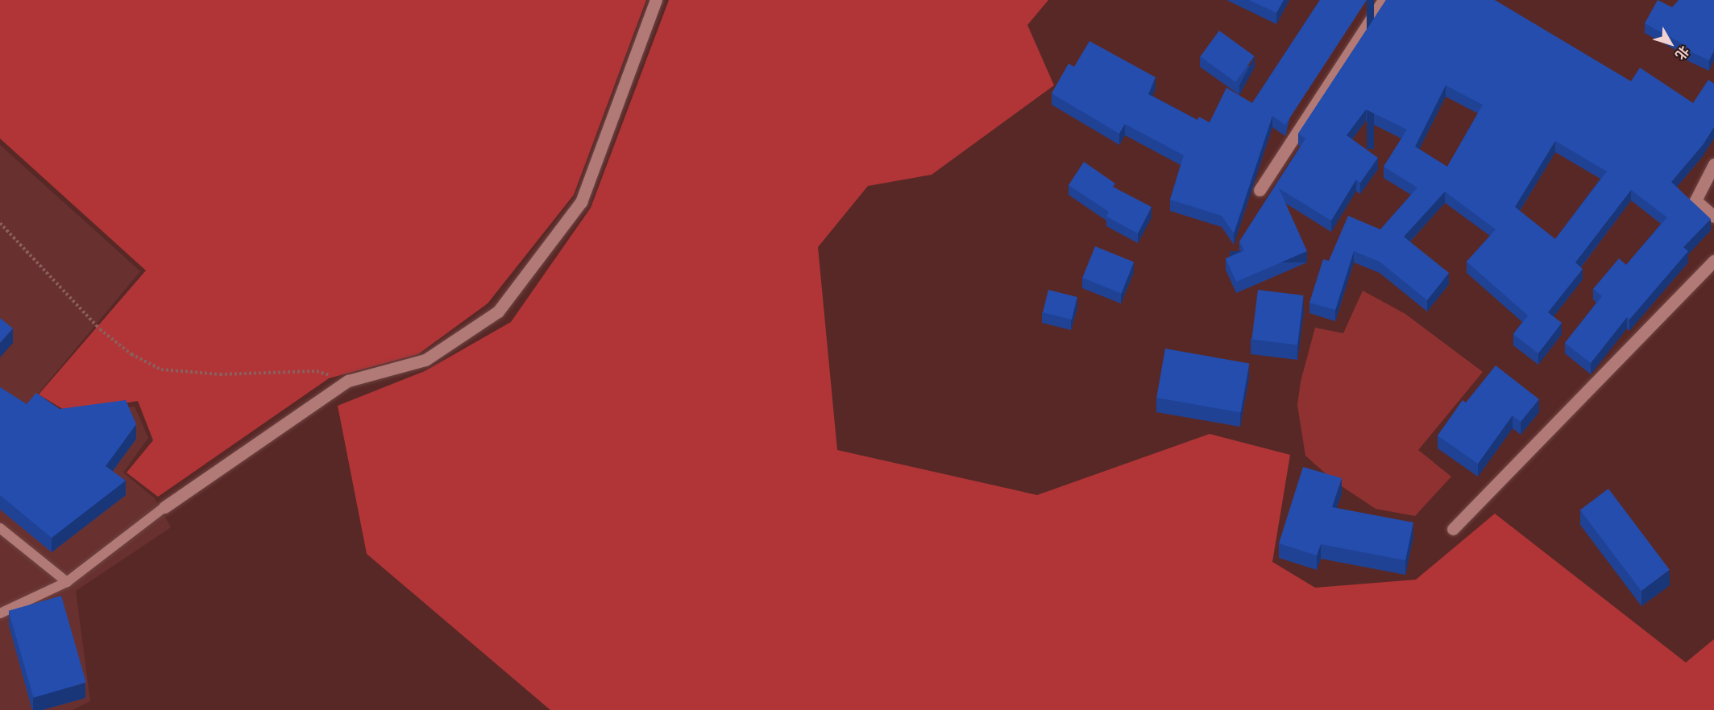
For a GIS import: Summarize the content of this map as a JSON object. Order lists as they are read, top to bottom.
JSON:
{
  "north": "bottom right"
}
